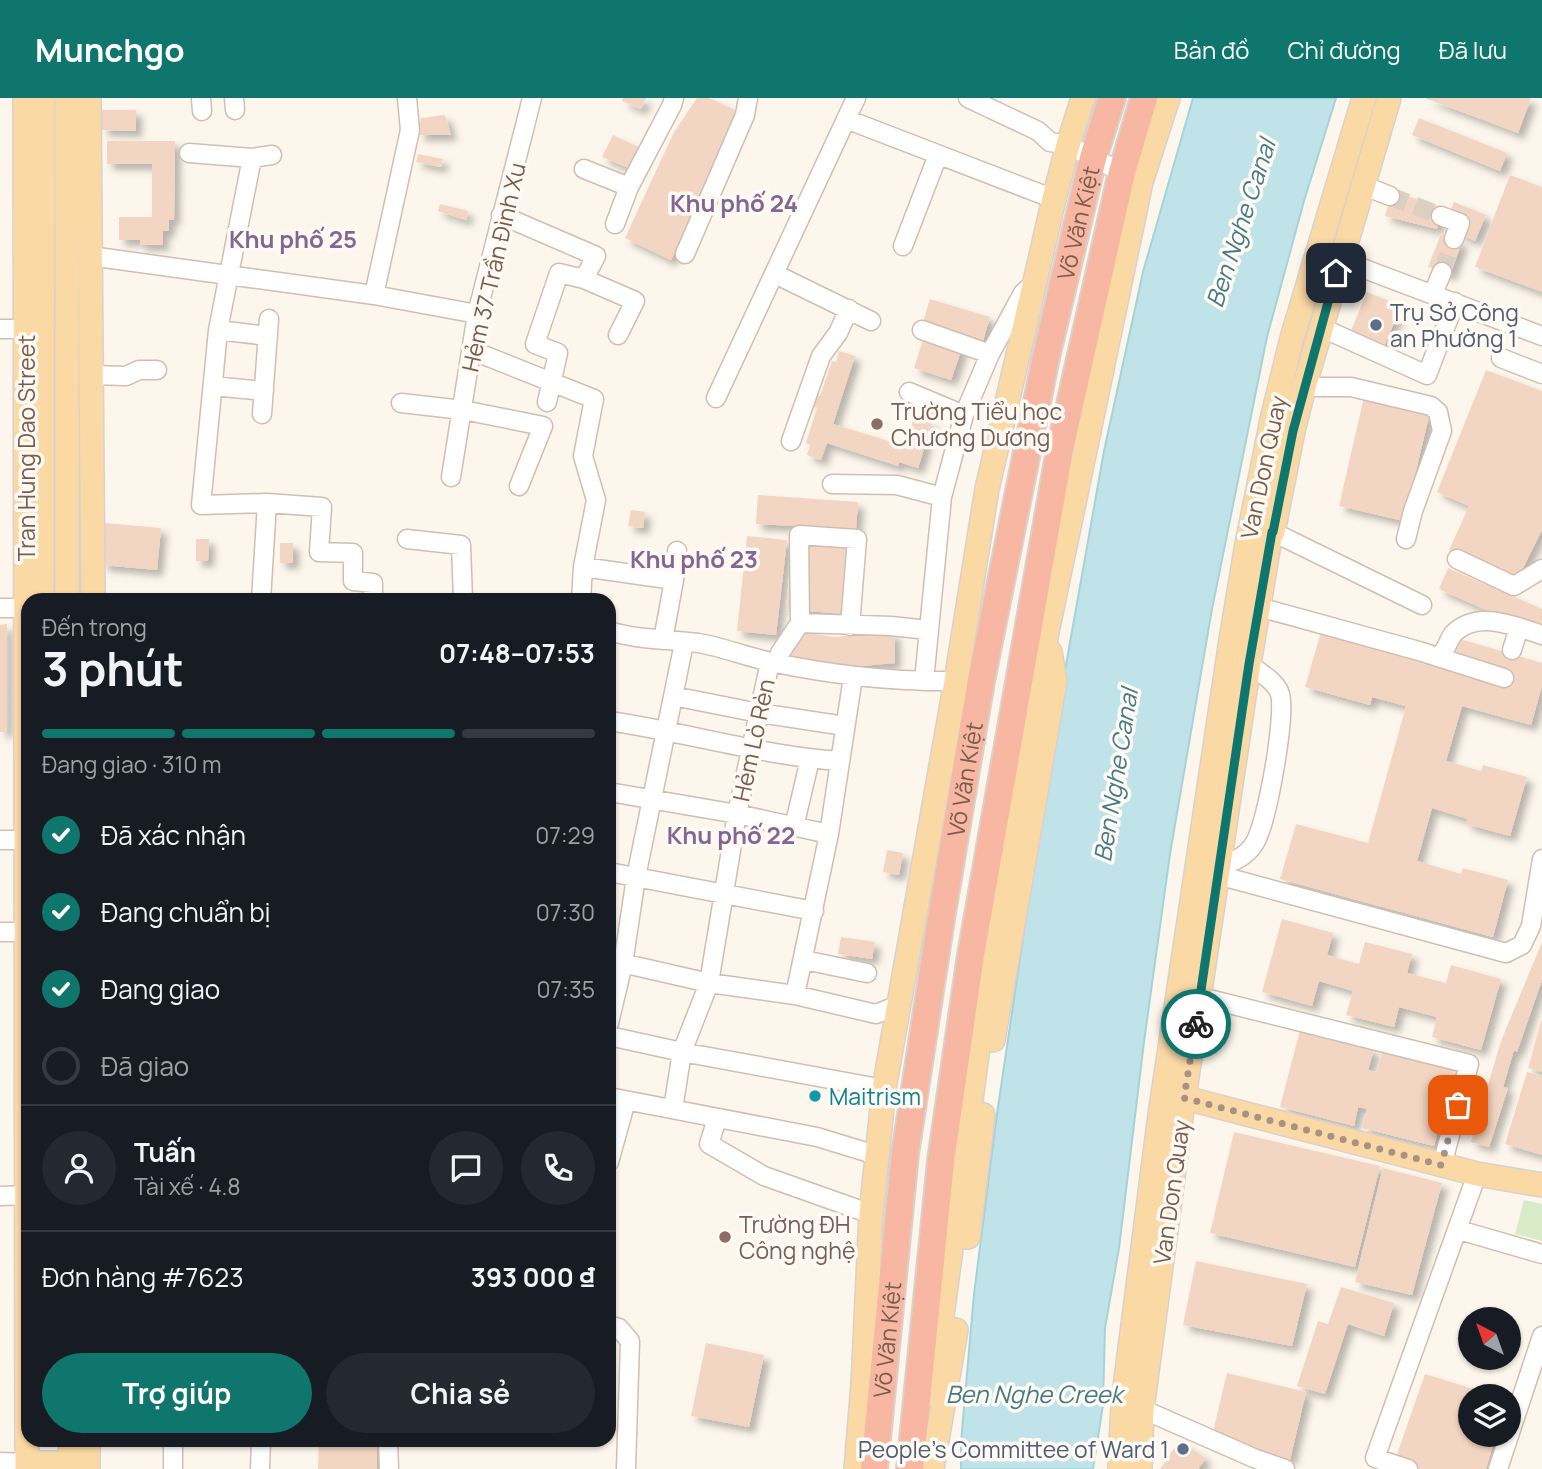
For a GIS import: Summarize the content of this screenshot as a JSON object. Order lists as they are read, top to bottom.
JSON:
{
  "streets": {
    "highway": ["Võ Văn Kiệt"],
    "main road": ["Tran Hung Dao Street", "Van Don Quay"],
    "street": ["Hẻm 37 Trần Ðình Xu", "Hẻm Lò Rèn"]
  },
  "districts": [
    "Khu phố 24",
    "Khu phố 25",
    "Khu phố 23",
    "Khu phố 22"
  ],
  "water": ["Ben Nghe Canal", "Ben Nghe Creek"],
  "places": [
    "Trụ Sở Công an Phường 1",
    "Trường Tiểu học Chương Dương",
    "Maitrism",
    "Trường ĐH Công nghệ",
    "People's Committee of Ward 1"
  ],
  "north": "top left",
  "page": {
    "header": "Munchgo",
    "nav": ["Bản đồ", "Chỉ đường", "Đã lưu"],
    "heading": ["3 phút", "Đến trong", "07:48–07:53"],
    "panel": [
      "Tuấn",
      "Tài xế · 4.8",
      "Đơn hàng #7623",
      "393 000 ₫"
    ],
    "bar": "Đang giao · 310 m",
    "list": [
      ["Đã xác nhận", "07:29"],
      ["Đang chuẩn bị", "07:30"],
      ["Đang giao", "07:35"],
      "Đã giao"
    ],
    "buttons": ["Trợ giúp", "Chia sẻ"]
  }
}
